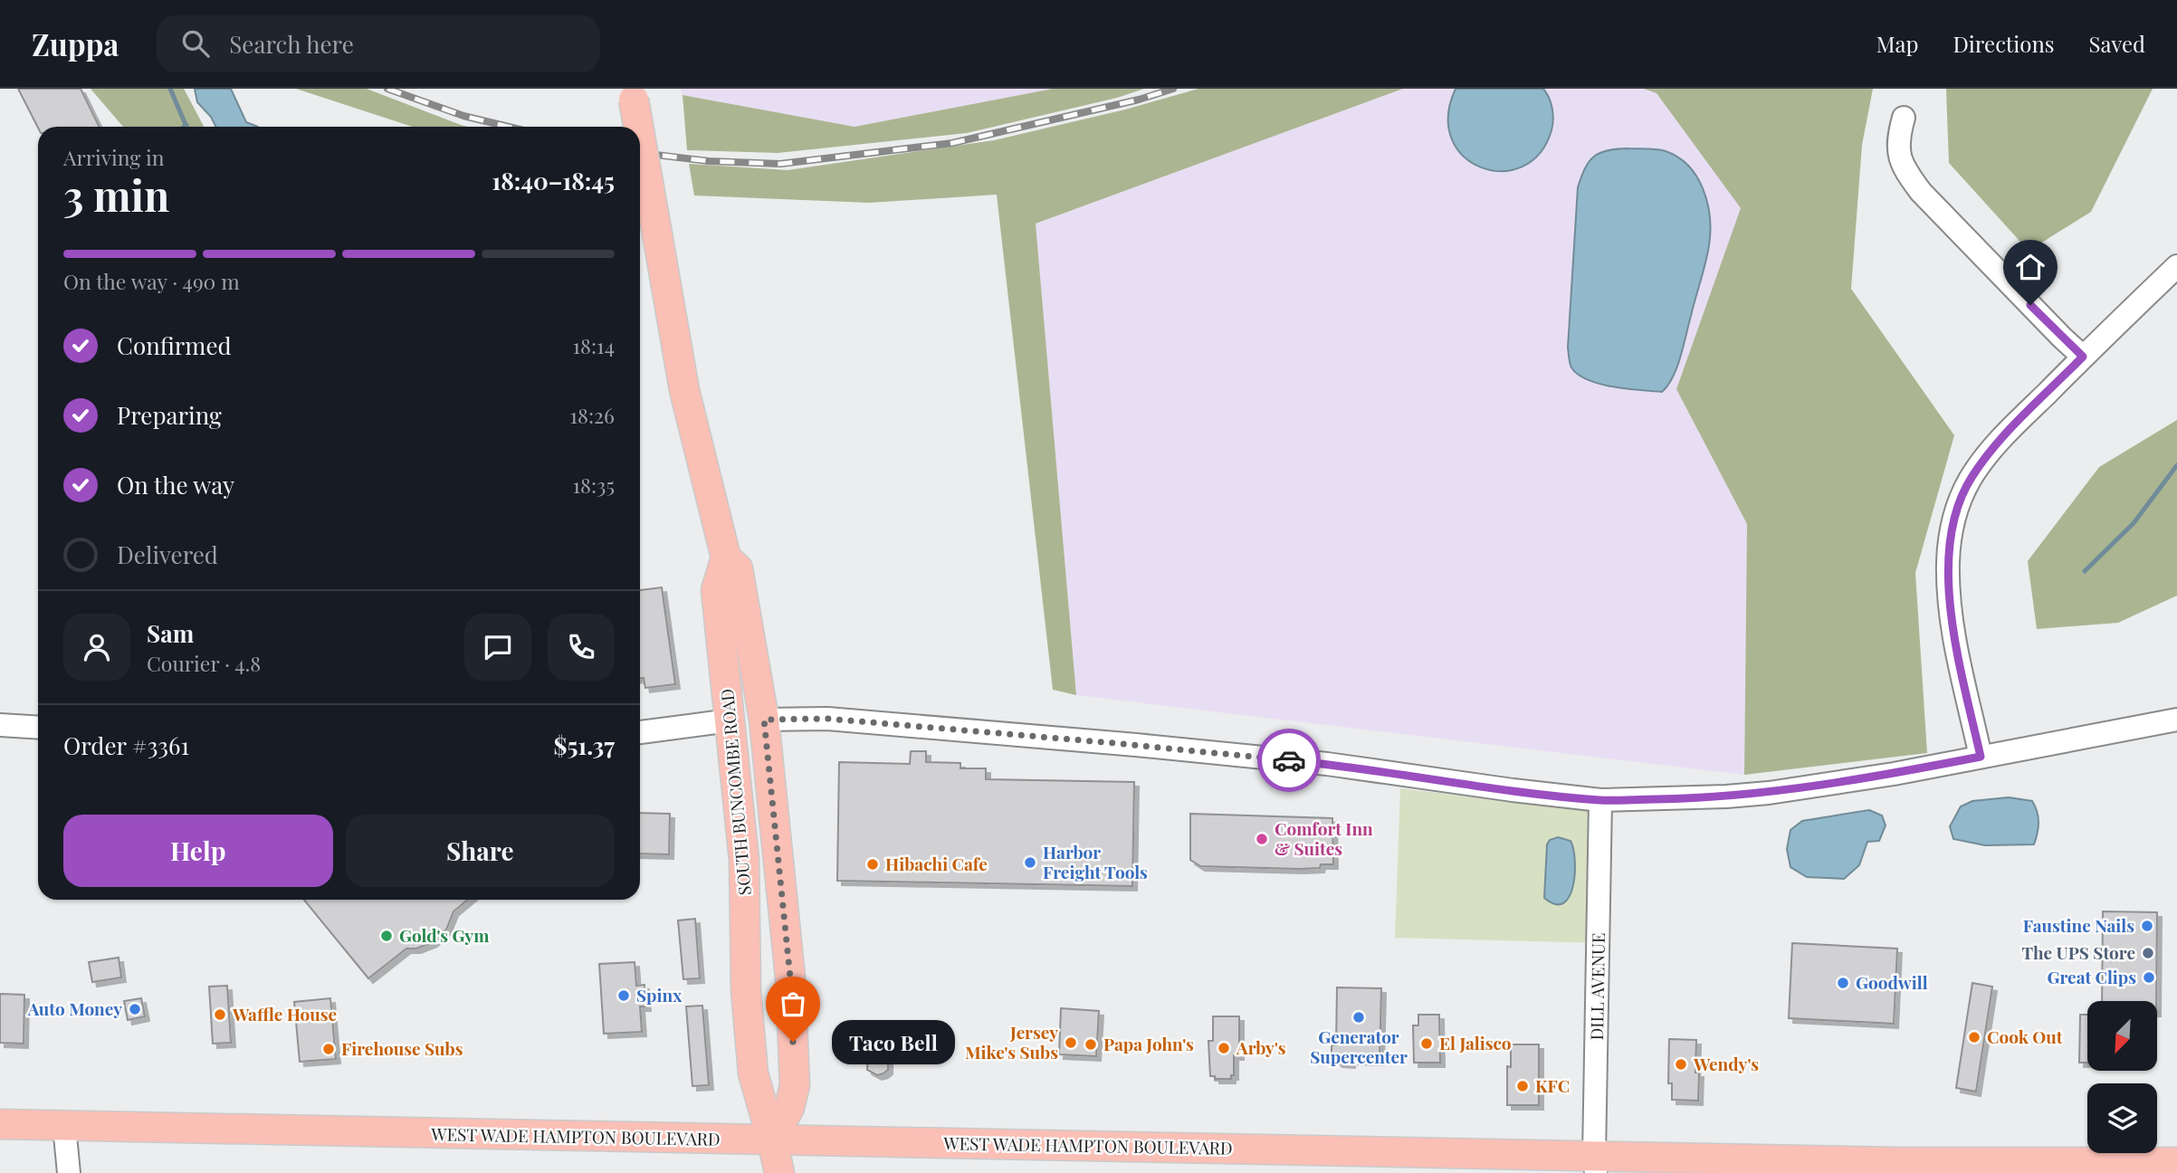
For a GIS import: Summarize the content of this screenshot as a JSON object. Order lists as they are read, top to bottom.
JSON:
{
  "streets": {
    "main road": ["SOUTH BUNCOMBE ROAD", "WEST WADE HAMPTON BOULEVARD"],
    "street": ["DILL AVENUE"]
  },
  "crossings": [
    ["SOUTH BUNCOMBE ROAD", "WEST WADE HAMPTON BOULEVARD"],
    ["DILL AVENUE", "WEST WADE HAMPTON BOULEVARD"]
  ],
  "places": [
    "Comfort Inn & Suites",
    "Harbor Freight Tools",
    "Hibachi Cafe",
    "Faustine Nails",
    "Gold's Gym",
    "The UPS Store",
    "Great Clips",
    "Goodwill",
    "Spinx",
    "Auto Money",
    "Waffle House",
    "Generator Supercenter",
    "Cook Out",
    "Taco Bell",
    "Jersey Mike's Subs",
    "El Jalisco",
    "Papa John's",
    "Arby's",
    "Firehouse Subs",
    "Wendy's",
    "KFC"
  ],
  "north": "bottom left",
  "page": {
    "header": "Zuppa",
    "search": "Search here",
    "nav": ["Map", "Directions", "Saved"],
    "heading": ["3 min", "Arriving in", "18:40–18:45"],
    "panel": [
      "Sam",
      "Courier · 4.8",
      "Order #3361",
      "$51.37"
    ],
    "bar": "On the way · 490 m",
    "list": [
      ["Confirmed", "18:14"],
      ["Preparing", "18:26"],
      ["On the way", "18:35"],
      "Delivered"
    ],
    "buttons": ["Help", "Share"],
    "bubble": "Taco Bell"
  }
}
